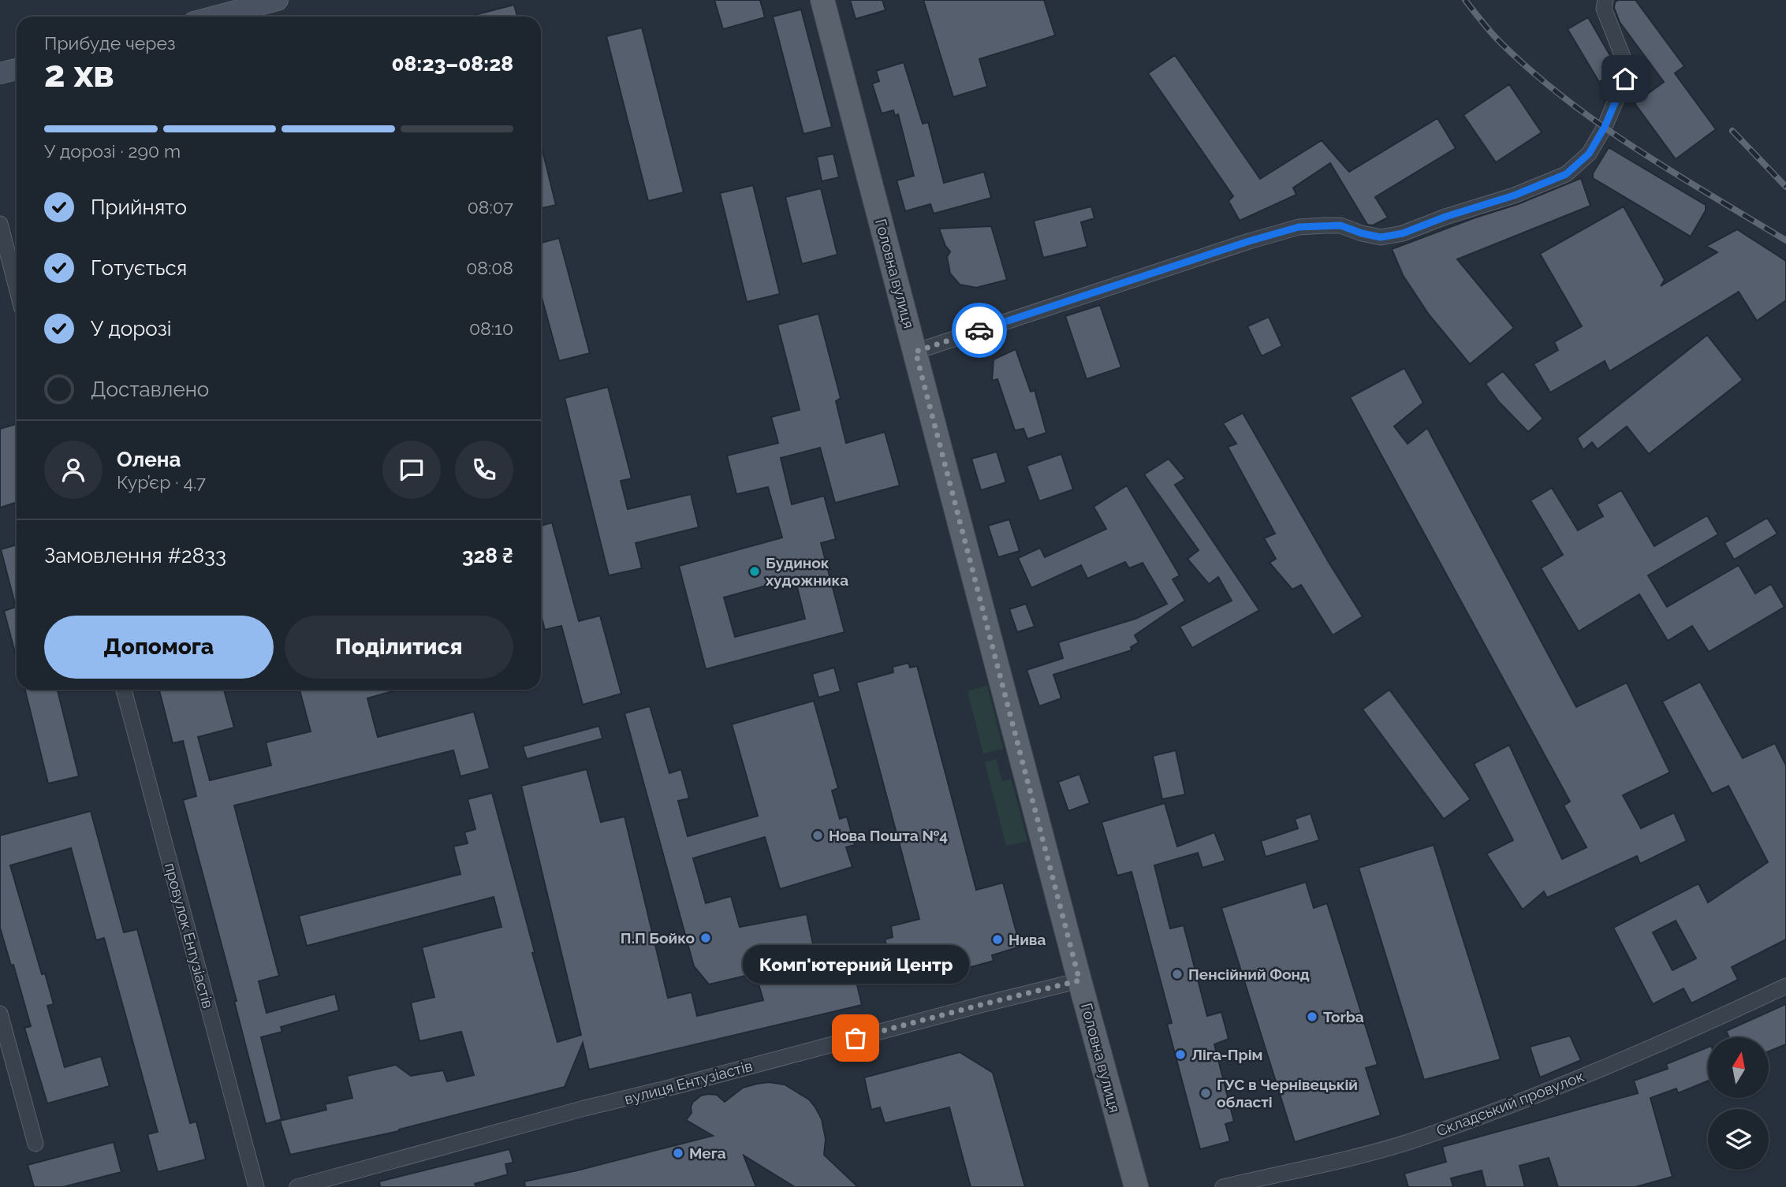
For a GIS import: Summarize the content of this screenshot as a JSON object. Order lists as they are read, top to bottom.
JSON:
{
  "streets": {
    "main road": ["Головна вулиця"],
    "street": ["провулок Ентузіастів", "вулиця Ентузіастів", "Складський провулок"]
  },
  "crossings": [
    ["Головна вулиця", "вулиця Ентузіастів"]
  ],
  "places": [
    "Будинок художника",
    "Нова Пошта №4",
    "П.П Бойко",
    "Нива",
    "Пенсійний Фонд",
    "Torba",
    "Комп'ютерний Центр",
    "Ліга-Прім",
    "ГУС в Чернівецькій області",
    "Мега"
  ],
  "north": "top",
  "page": {
    "heading": ["2 хв", "Прибуде через", "08:23–08:28"],
    "panel": [
      "Олена",
      "Кур’єр · 4.7",
      "Замовлення #2833",
      "328 ₴"
    ],
    "bar": "У дорозі · 290 m",
    "list": [
      ["Прийнято", "08:07"],
      ["Готується", "08:08"],
      ["У дорозі", "08:10"],
      "Доставлено"
    ],
    "buttons": ["Допомога", "Поділитися"],
    "bubble": "Комп'ютерний Центр"
  }
}
